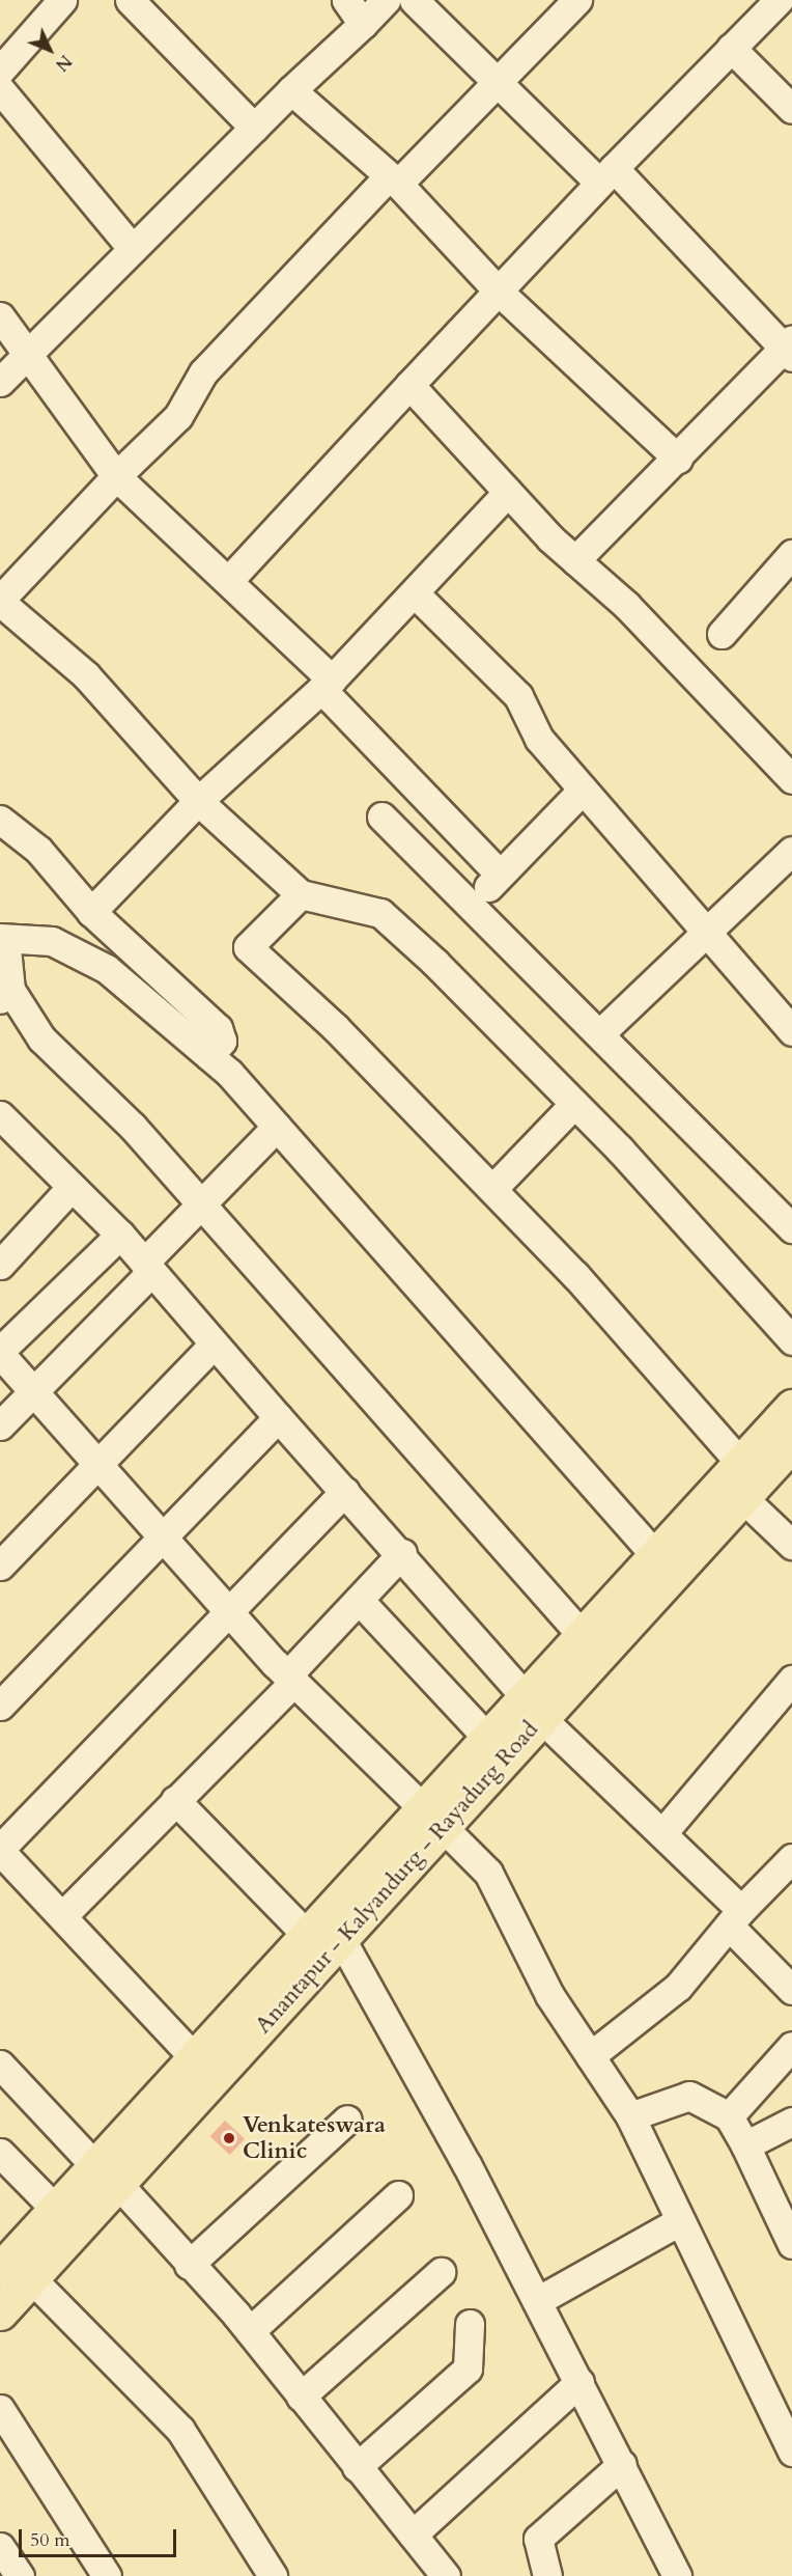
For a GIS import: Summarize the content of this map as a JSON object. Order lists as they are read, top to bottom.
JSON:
{
  "streets": {
    "highway": ["Anantapur - Kalyandurg - Rayadurg Road"]
  },
  "places": ["Venkateswara Clinic"],
  "scale_bar": "50 m",
  "north": "bottom right"
}
